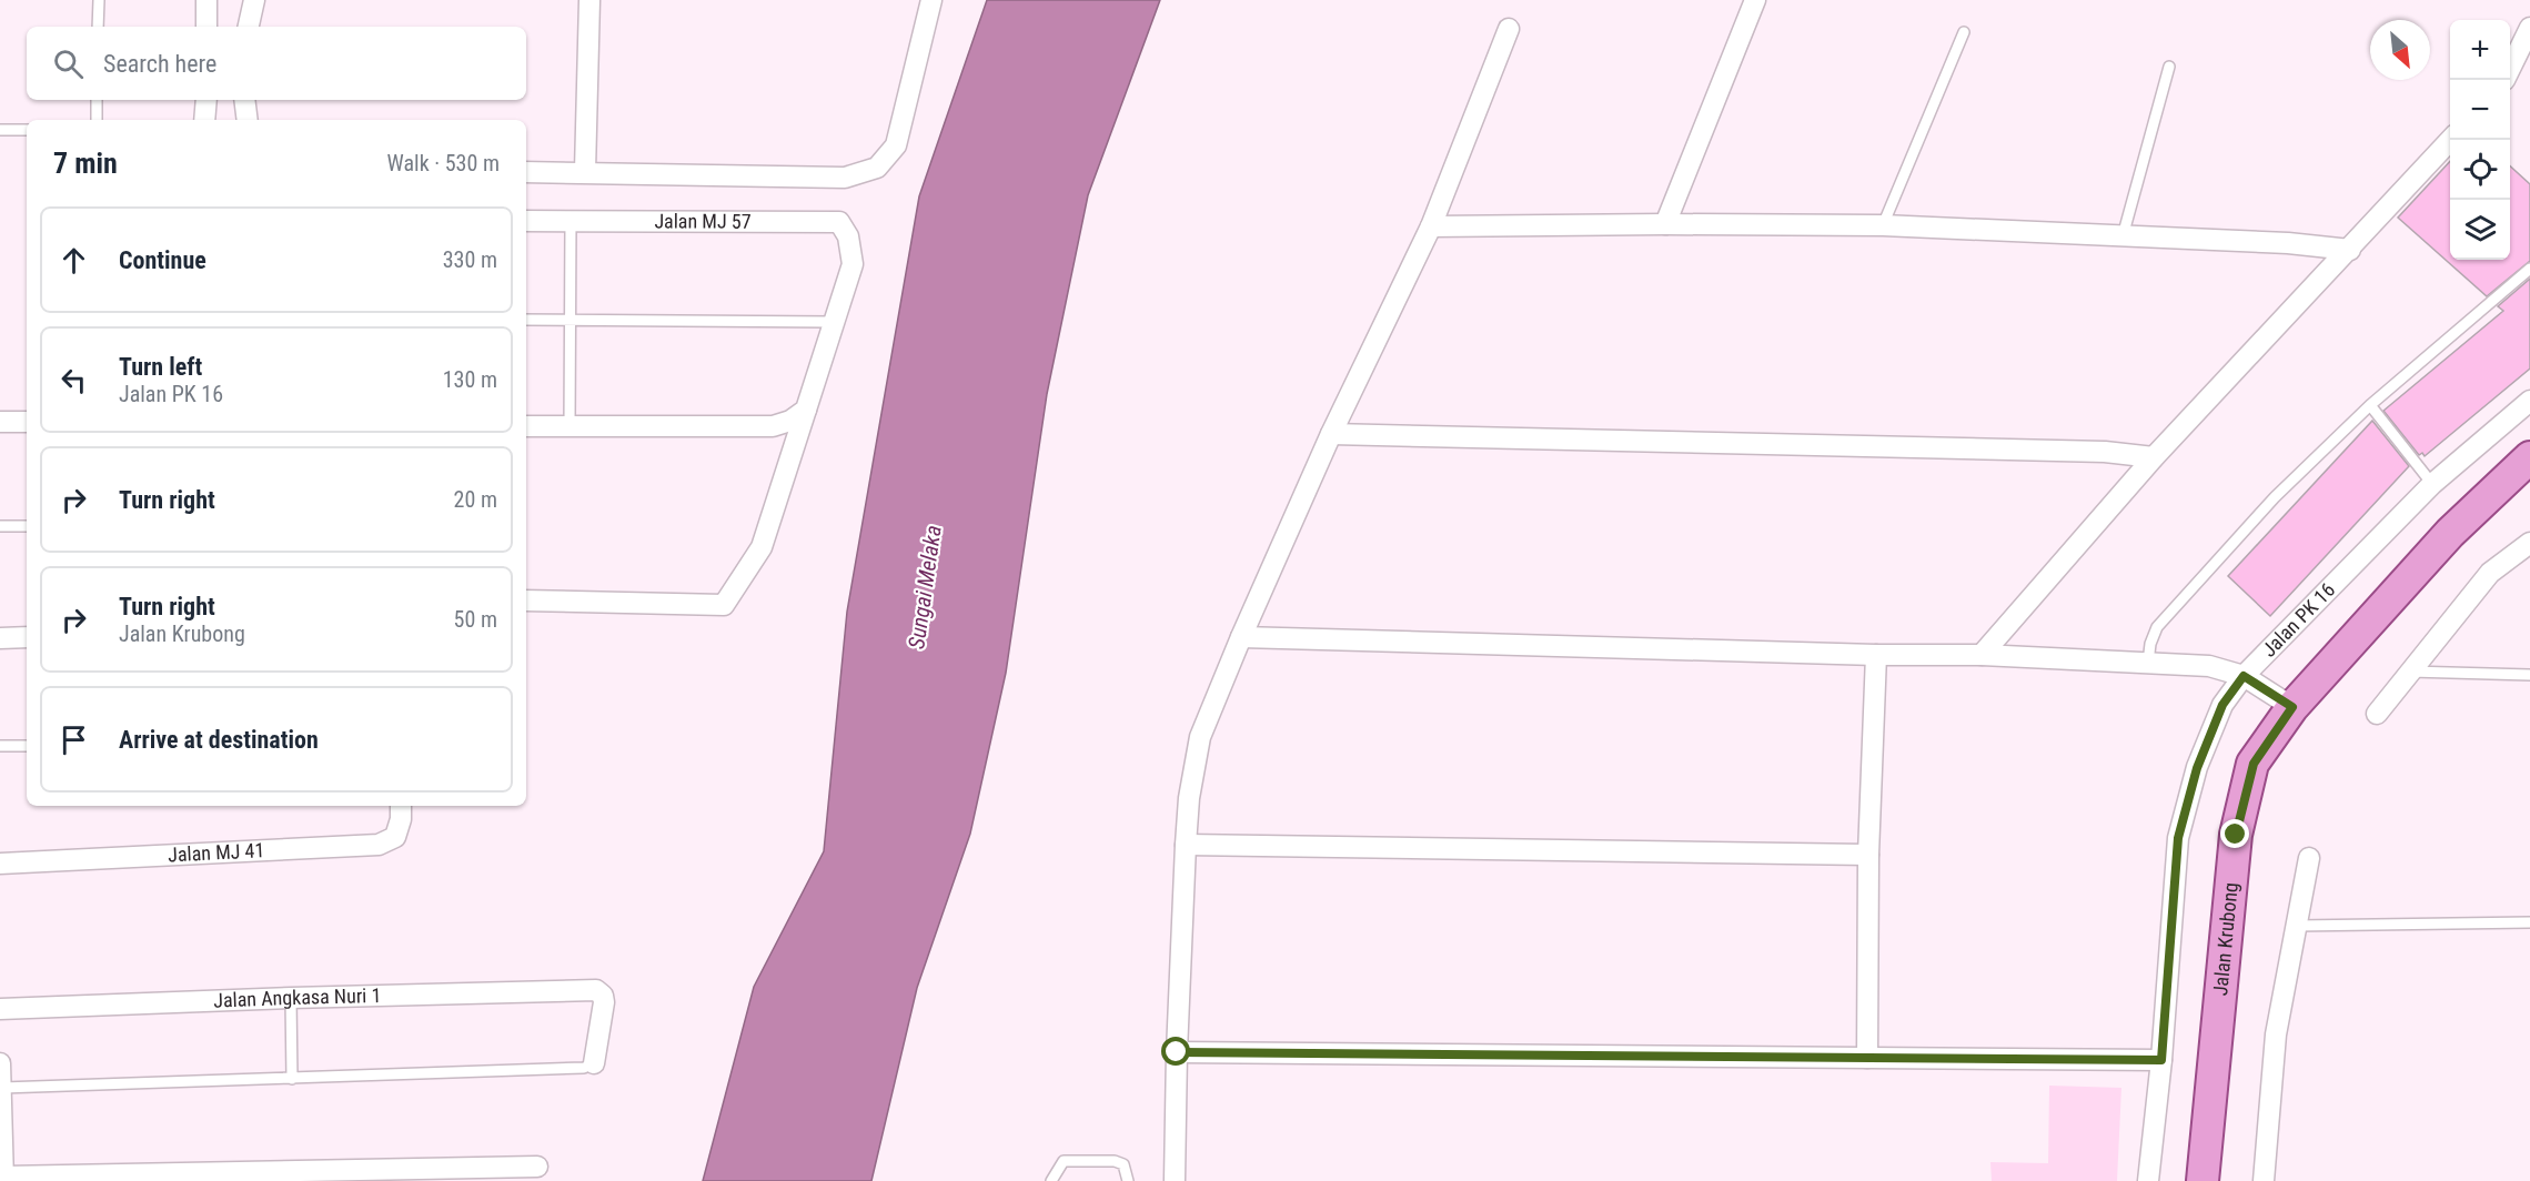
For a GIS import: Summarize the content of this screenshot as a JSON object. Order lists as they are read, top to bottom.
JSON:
{
  "streets": {
    "main road": ["Jalan Krubong"],
    "street": [
      "Jalan MJ 57",
      "Jalan PK 16",
      "Jalan MJ 41",
      "Jalan Angkasa Nuri 1"
    ]
  },
  "water": ["Sungai Melaka"],
  "north": "bottom right",
  "page": {
    "map_buttons": ["+", "−"],
    "search": "Search here",
    "heading": ["7 min", "Walk · 530 m"],
    "list": [
      ["Continue", "330 m"],
      ["Turn left", "Jalan PK 16", "130 m"],
      ["Turn right", "20 m"],
      ["Turn right", "Jalan Krubong", "50 m"],
      "Arrive at destination"
    ]
  }
}
